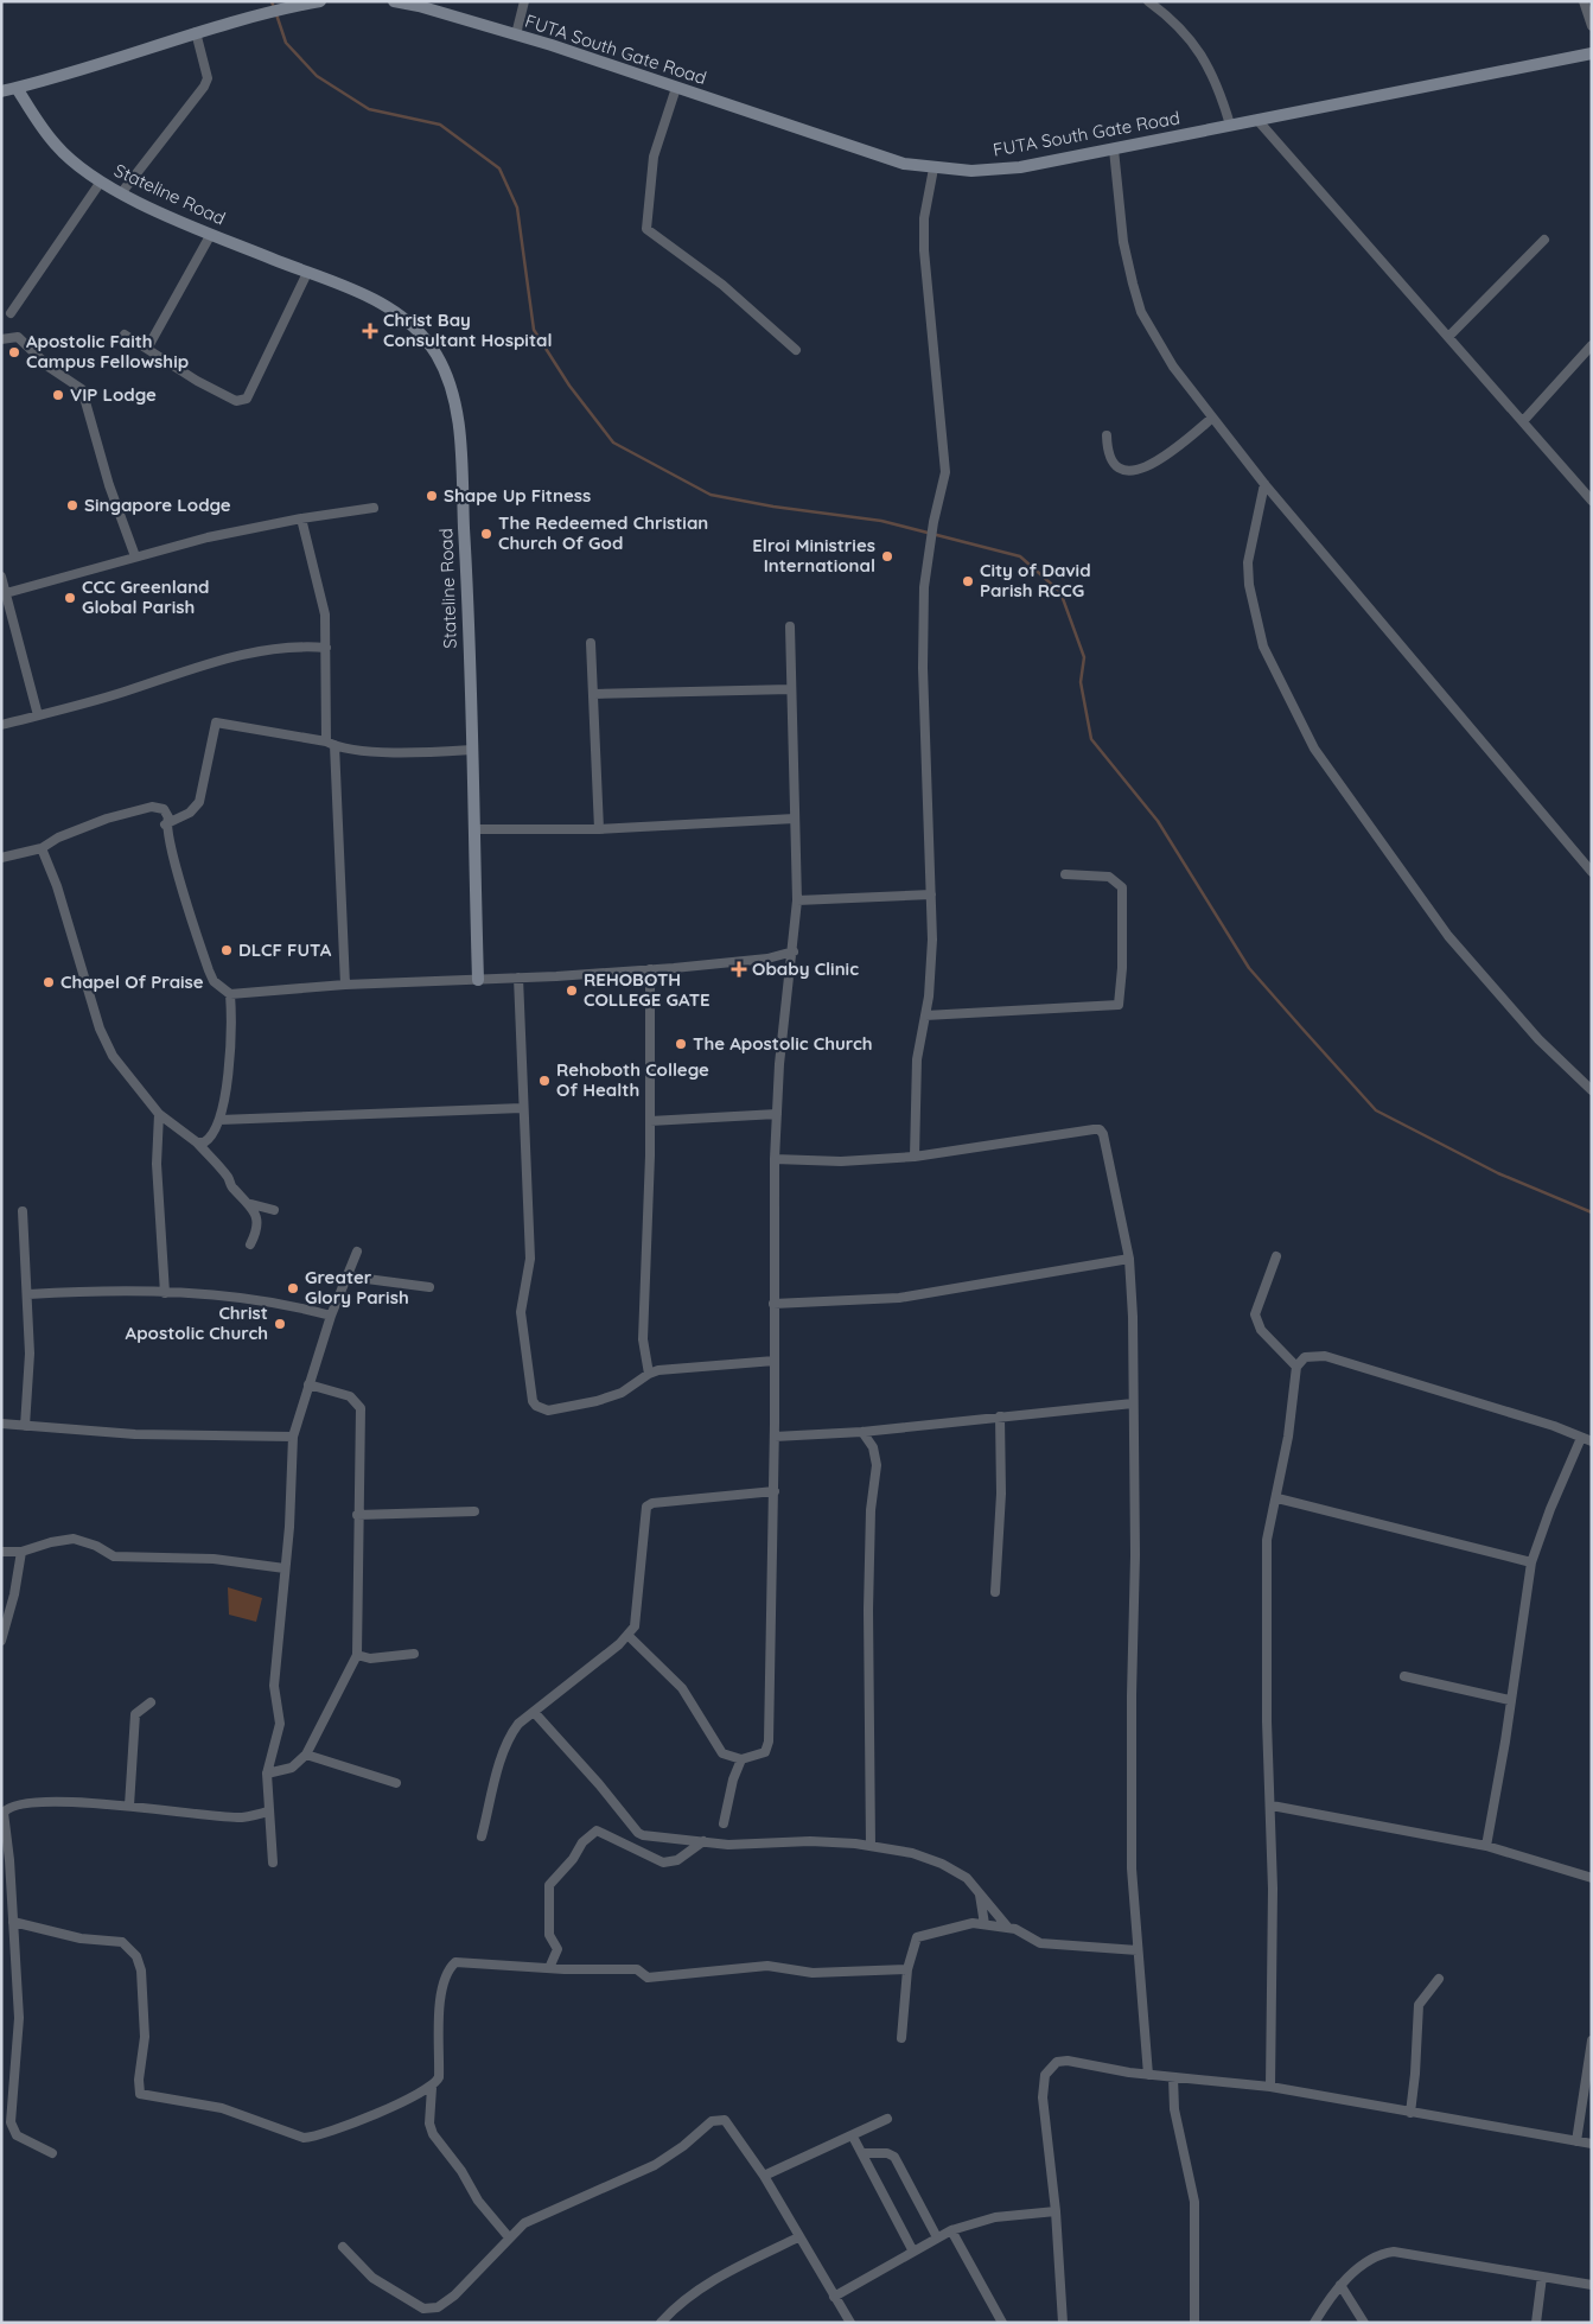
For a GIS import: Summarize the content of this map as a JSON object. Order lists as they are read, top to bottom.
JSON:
{
  "streets": {
    "main road": ["FUTA South Gate Road", "Stateline Road"]
  },
  "places": {
    "health": ["Christ Bay Consultant Hospital", "Obaby Clinic"],
    "other": [
      "Apostolic Faith Campus Fellowship",
      "VIP Lodge",
      "Shape Up Fitness",
      "Singapore Lodge",
      "The Redeemed Christian Church Of God",
      "Elroi Ministries International",
      "City of David Parish RCCG",
      "CCC Greenland Global Parish",
      "DLCF FUTA",
      "Chapel Of Praise",
      "REHOBOTH COLLEGE GATE",
      "The Apostolic Church",
      "Rehoboth College Of Health",
      "Greater Glory Parish",
      "Christ Apostolic Church"
    ]
  }
}
